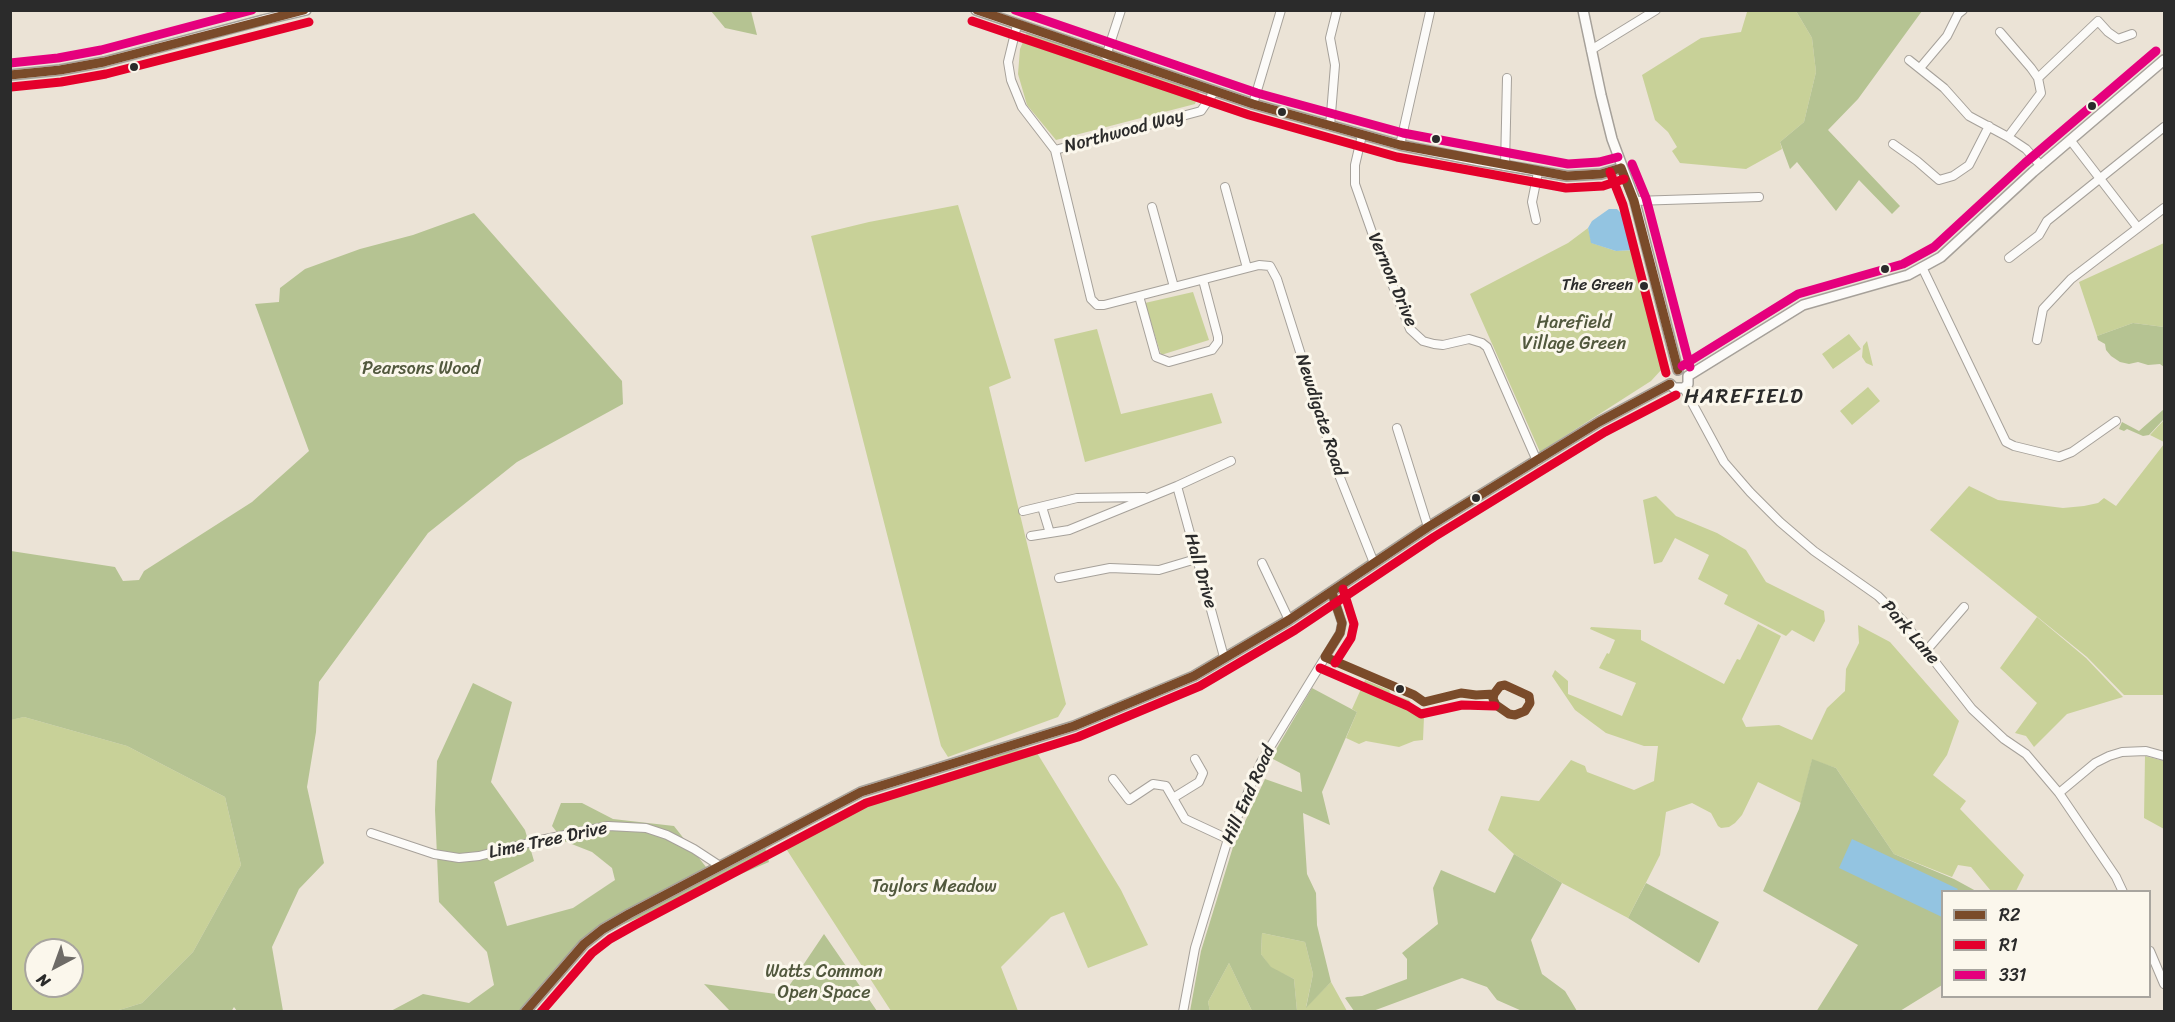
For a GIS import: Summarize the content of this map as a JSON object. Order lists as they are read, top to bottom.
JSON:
{
  "streets": {
    "street": [
      "Northwood Way",
      "Vernon Drive",
      "Newdigate Road",
      "Hall Drive",
      "Park Lane",
      "Hill End Road",
      "Lime Tree Drive"
    ]
  },
  "districts": ["HAREFIELD"],
  "parks": [
    "Harefield Village Green",
    "Pearsons Wood",
    "Taylors Meadow",
    "Watts Common Open Space"
  ],
  "places": ["The Green"],
  "lines": ["transit line R2", "transit line 331", "transit line R1"],
  "legend": ["R2", "R1", "331"],
  "north": "bottom left"
}
